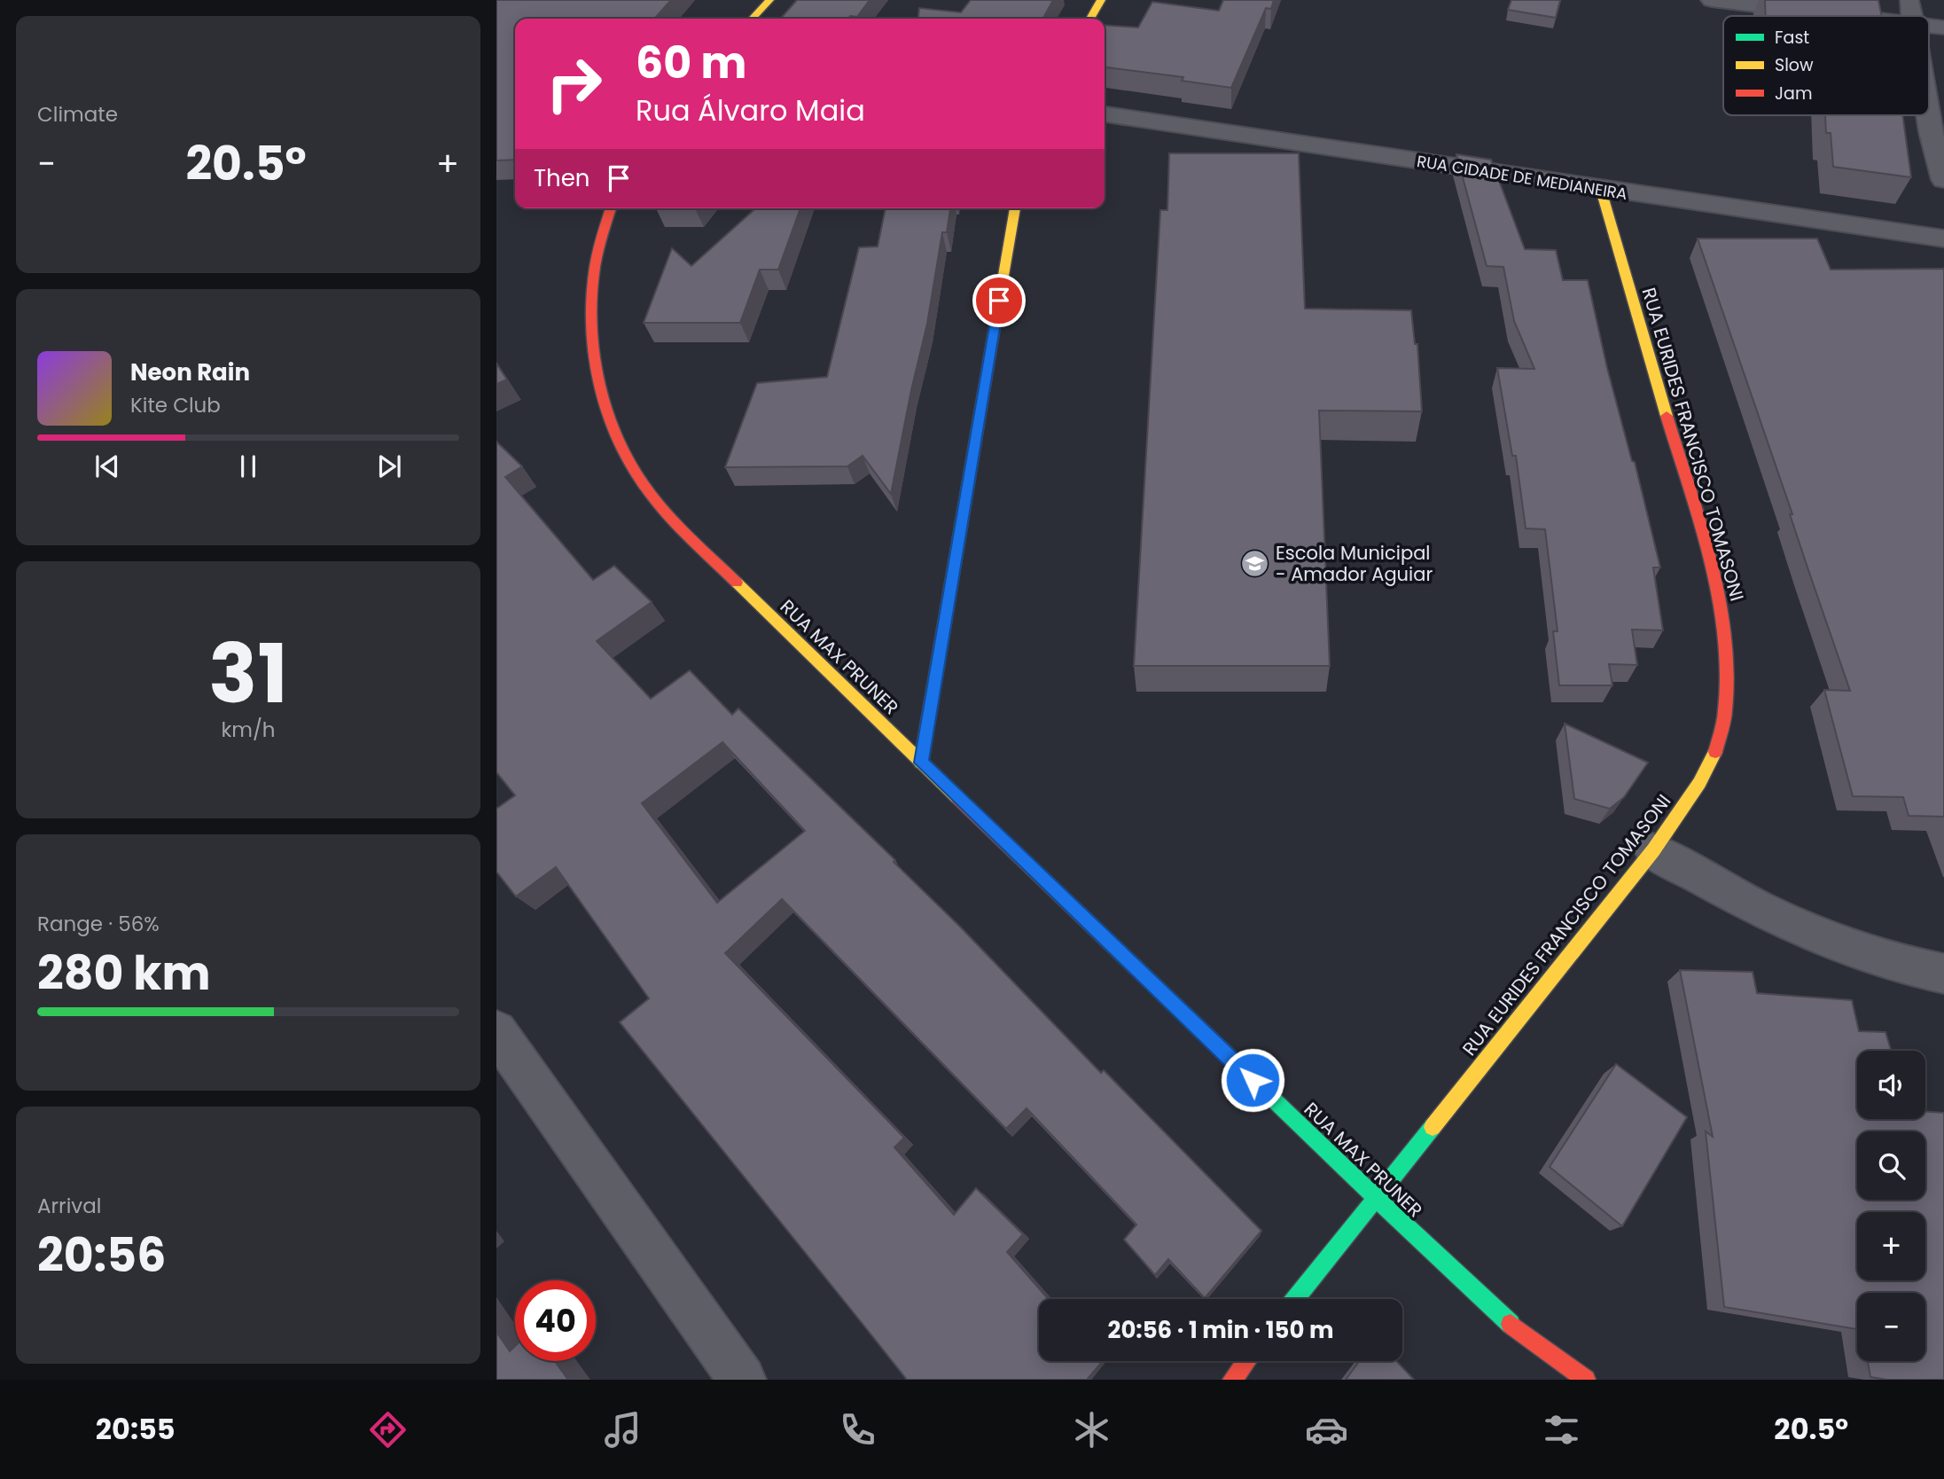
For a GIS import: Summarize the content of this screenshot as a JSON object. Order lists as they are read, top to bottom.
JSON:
{
  "streets": {
    "street": ["RUA CIDADE DE MEDIANEIRA", "RUA EURIDES FRANCISCO TOMASONI", "RUA MAX PRUNER"]
  },
  "crossings": [
    ["RUA CIDADE DE MEDIANEIRA", "RUA EURIDES FRANCISCO TOMASONI"],
    ["RUA EURIDES FRANCISCO TOMASONI", "RUA MAX PRUNER"]
  ],
  "places": {
    "school or university": ["Escola Municipal - Amador Aguiar"]
  },
  "legend": ["Fast", "Slow", "Jam"],
  "page": {
    "tile": [
      "Climate",
      ["31", "km/h"],
      ["Range · 56%", "280 km"],
      ["Arrival", "20:56"]
    ],
    "turn": ["60 m", "Rua Álvaro Maia"],
    "heat": ["−", "20.5°", "+"],
    "then": "Then",
    "song": ["Neon Rain", "Kite Club"],
    "map_buttons": ["+", "−"],
    "limit": "40",
    "trip": "20:56 · 1 min · 150 m",
    "tabs": ["20:55", "20.5°"]
  }
}
